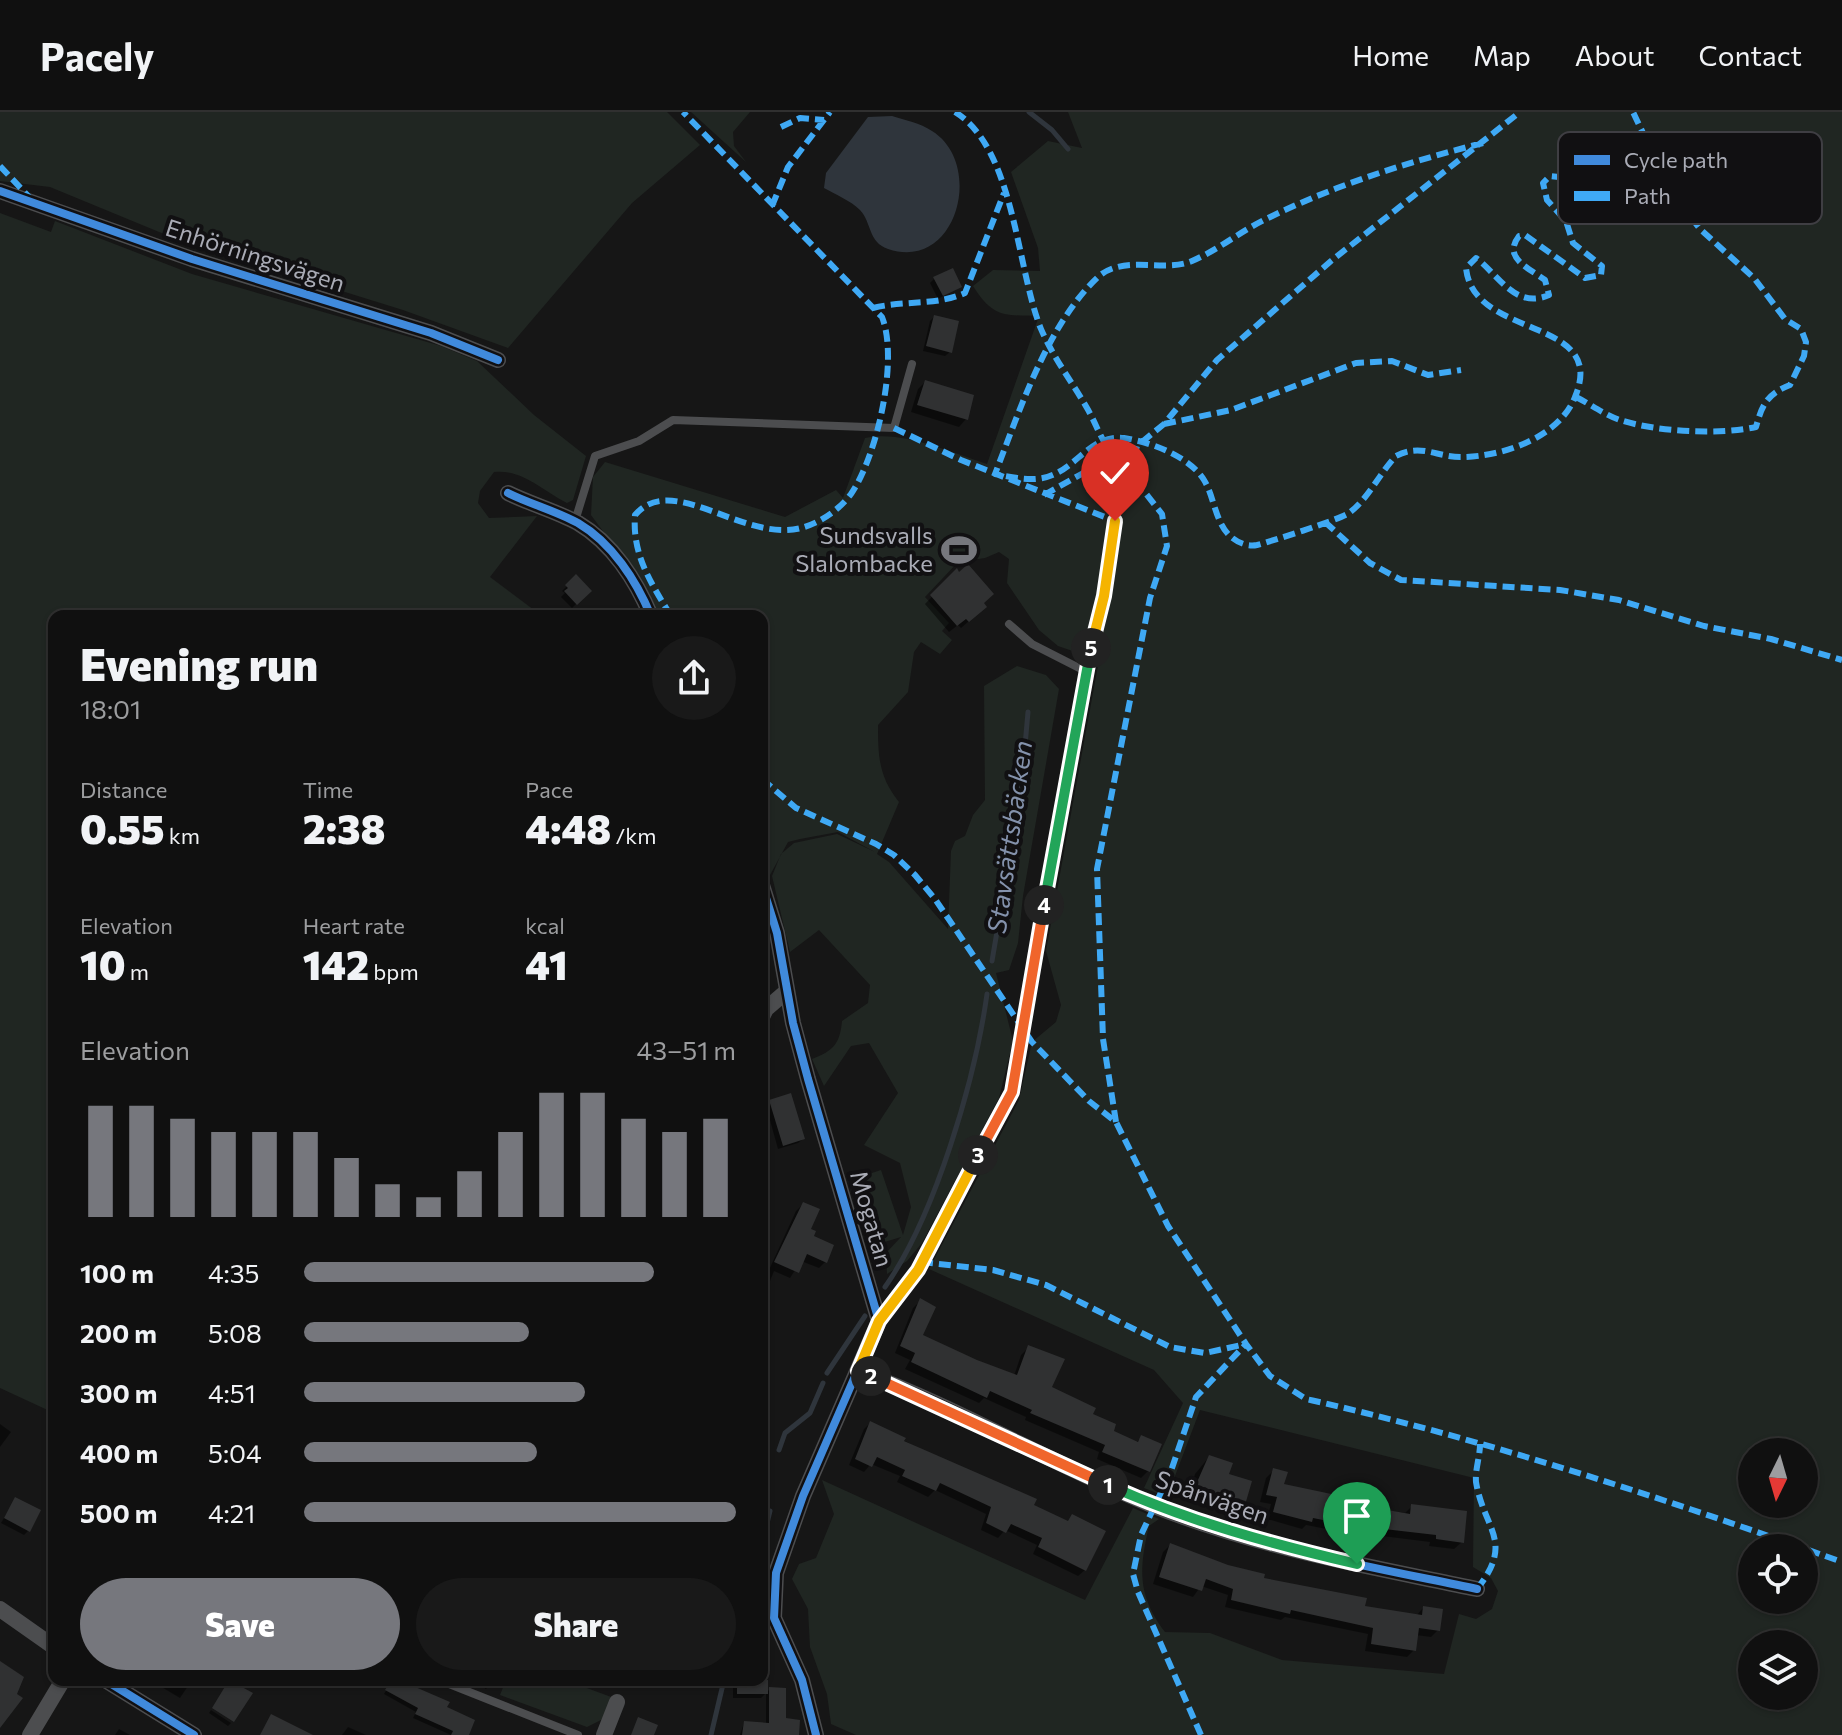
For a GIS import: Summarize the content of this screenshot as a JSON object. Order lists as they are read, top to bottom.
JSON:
{
  "streets": {
    "street": ["Enhörningsvägen", "Mogatan", "Spånvägen"]
  },
  "water": ["Stavsättsbäcken"],
  "places": {
    "sports": ["Sundsvalls Slalombacke"]
  },
  "legend": ["Cycle path", "Path"],
  "north": "bottom",
  "page": {
    "header": "Pacely",
    "nav": [
      "Home",
      "Map",
      "About",
      "Contact"
    ],
    "heading": ["Evening run", "18:01"],
    "pins": [
      "5",
      "4",
      "3",
      "2",
      "1"
    ],
    "stats": [
      ["Distance", "0.55 km"],
      ["Time", "2:38"],
      ["Pace", "4:48 /km"],
      ["Elevation", "10 m"],
      ["Heart rate", "142 bpm"],
      ["kcal", "41"]
    ],
    "chart": ["Elevation", "43–51 m"],
    "list": [
      {
        "name": "100 m",
        "note": "4:35"
      },
      {
        "name": "200 m",
        "note": "5:08"
      },
      {
        "name": "300 m",
        "note": "4:51"
      },
      {
        "name": "400 m",
        "note": "5:04"
      },
      {
        "name": "500 m",
        "note": "4:21"
      }
    ],
    "buttons": ["Save", "Share"]
  }
}
